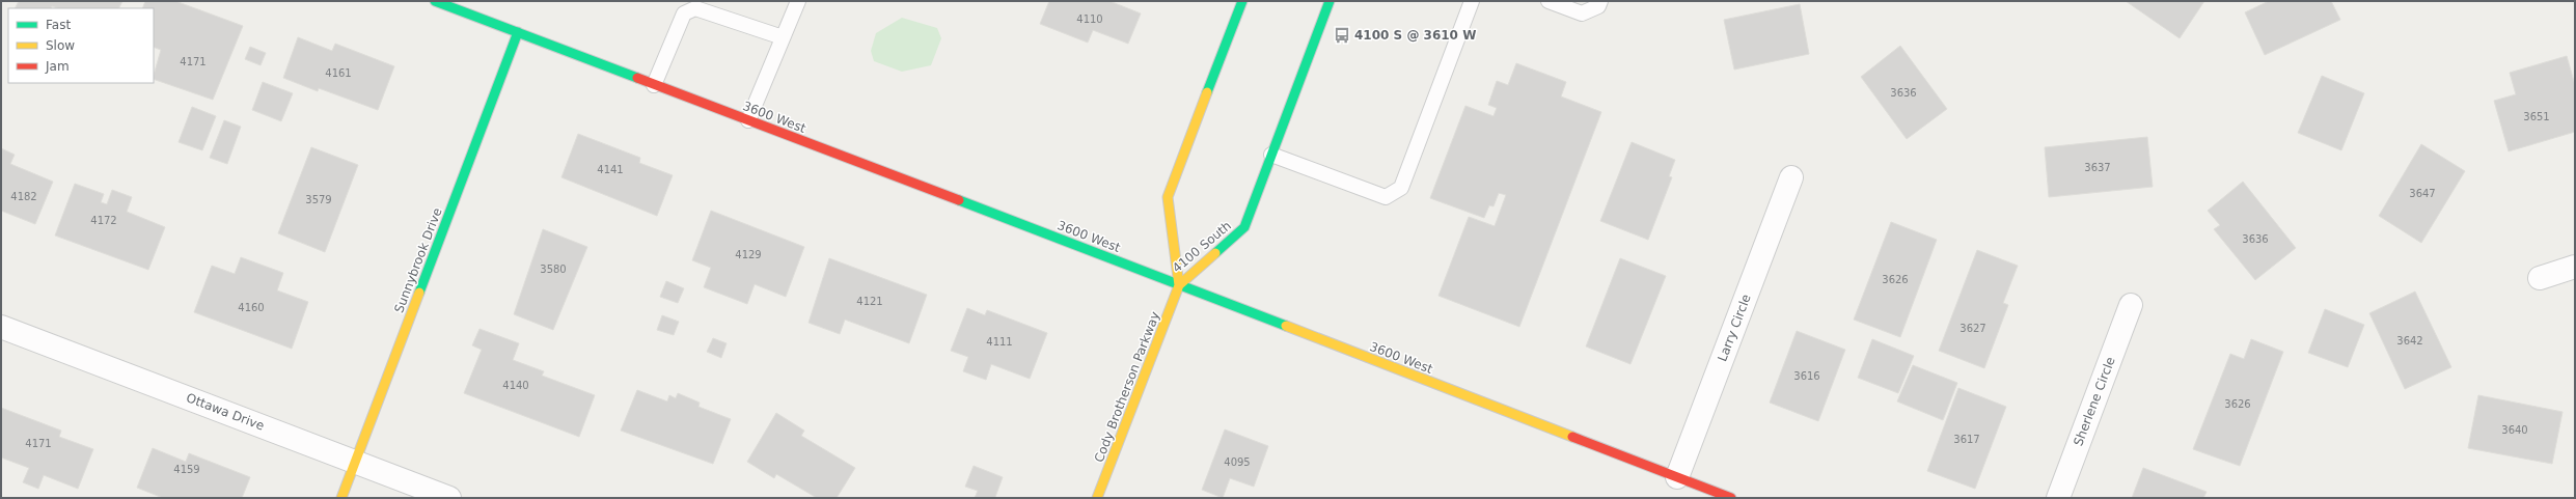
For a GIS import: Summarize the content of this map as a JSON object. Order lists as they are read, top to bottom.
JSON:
{
  "streets": {
    "street": [
      "3600 West",
      "4100 South",
      "Sunnybrook Drive",
      "Larry Circle",
      "Cody Brotherson Parkway",
      "Sherlene Circle",
      "Ottawa Drive"
    ]
  },
  "crossings": [
    ["3600 West", "4100 South"],
    ["3600 West", "Sunnybrook Drive"],
    ["3600 West", "Larry Circle"],
    ["3600 West", "Cody Brotherson Parkway"],
    ["4100 South", "Cody Brotherson Parkway"],
    ["Sunnybrook Drive", "Ottawa Drive"]
  ],
  "places": {
    "bus stop": ["4100 S @ 3610 W"]
  },
  "house_numbers": [
    "4110",
    "4171",
    "4161",
    "3636",
    "3651",
    "3637",
    "4141",
    "3647",
    "4182",
    "3579",
    "4172",
    "3636",
    "4129",
    "3580",
    "3626",
    "4121",
    "4160",
    "3627",
    "3642",
    "4111",
    "3616",
    "4140",
    "3626",
    "3640",
    "3617",
    "4171",
    "4095",
    "4159"
  ],
  "legend": ["Fast", "Slow", "Jam"]
}
